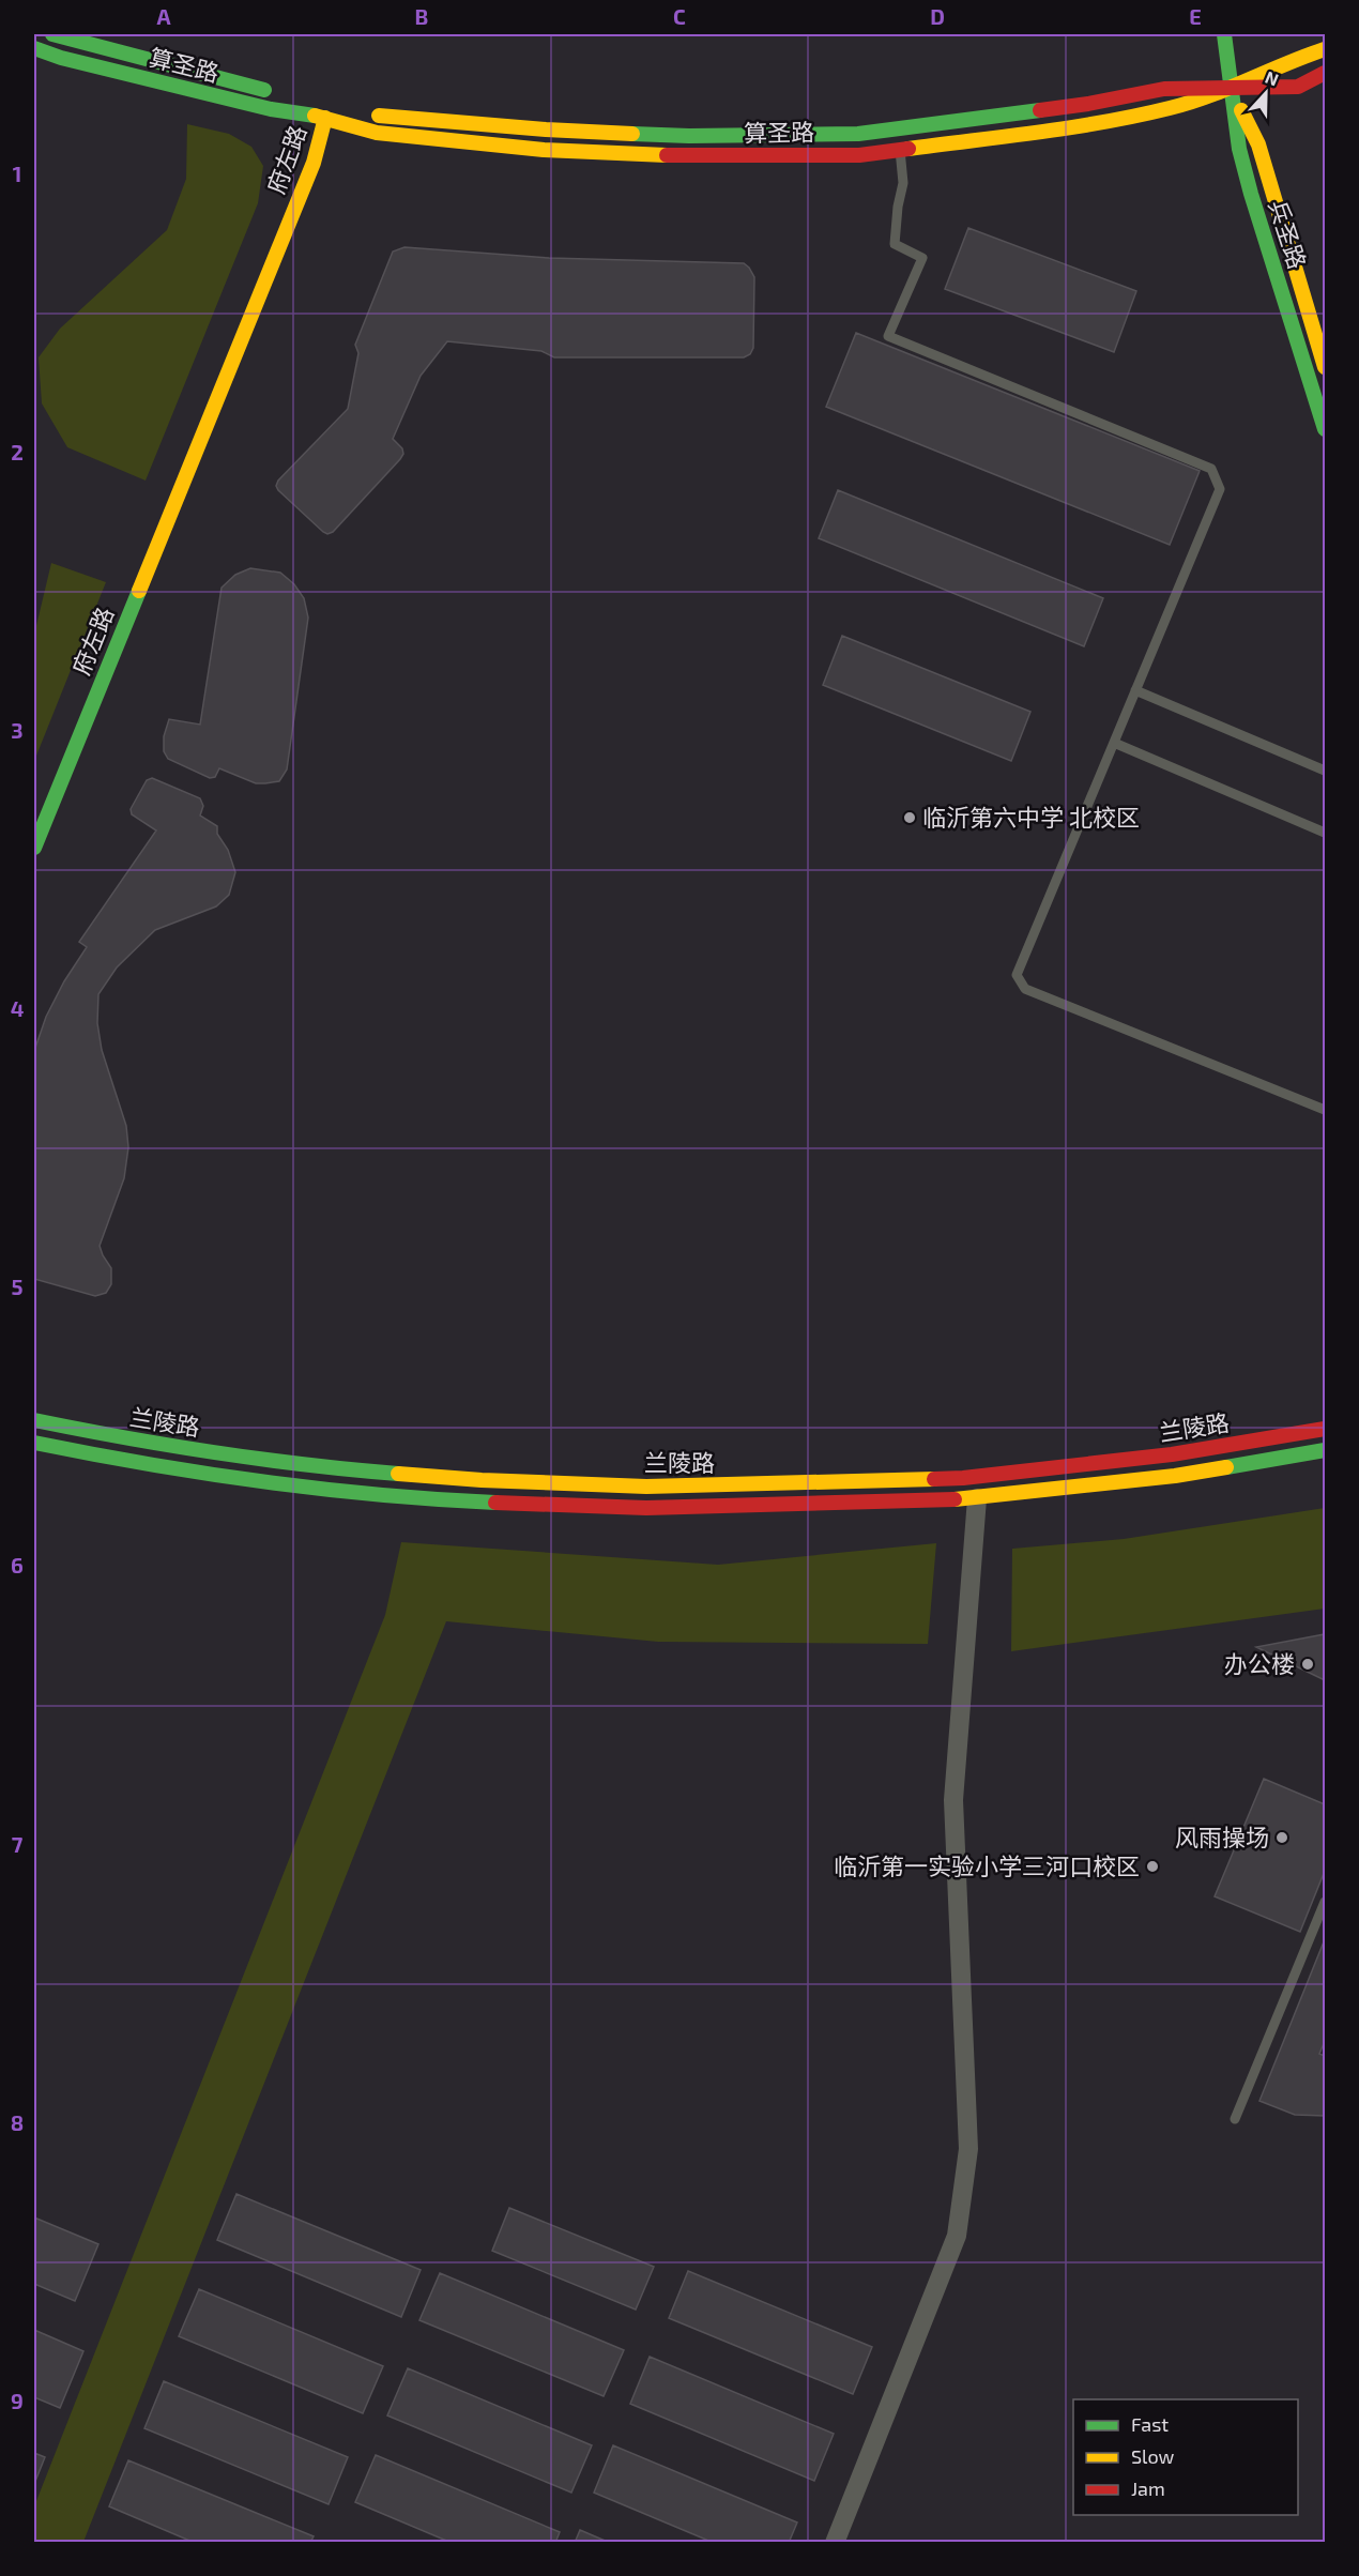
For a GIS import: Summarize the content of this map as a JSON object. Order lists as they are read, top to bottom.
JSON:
{
  "streets": {
    "main road": [
      "算圣路",
      "府左路",
      "兵圣路",
      "兰陵路"
    ]
  },
  "crossings": [
    ["算圣路", "府左路"],
    ["算圣路", "兵圣路"]
  ],
  "places": [
    "临沂第六中学 北校区",
    "办公楼",
    "风雨操场",
    "临沂第一实验小学三河口校区"
  ],
  "legend": ["Fast", "Slow", "Jam"],
  "north": "top",
  "grid": {
    "columns": [
      "A",
      "B",
      "C",
      "D",
      "E"
    ],
    "rows": [
      "1",
      "2",
      "3",
      "4",
      "5",
      "6",
      "7",
      "8",
      "9"
    ]
  }
}
